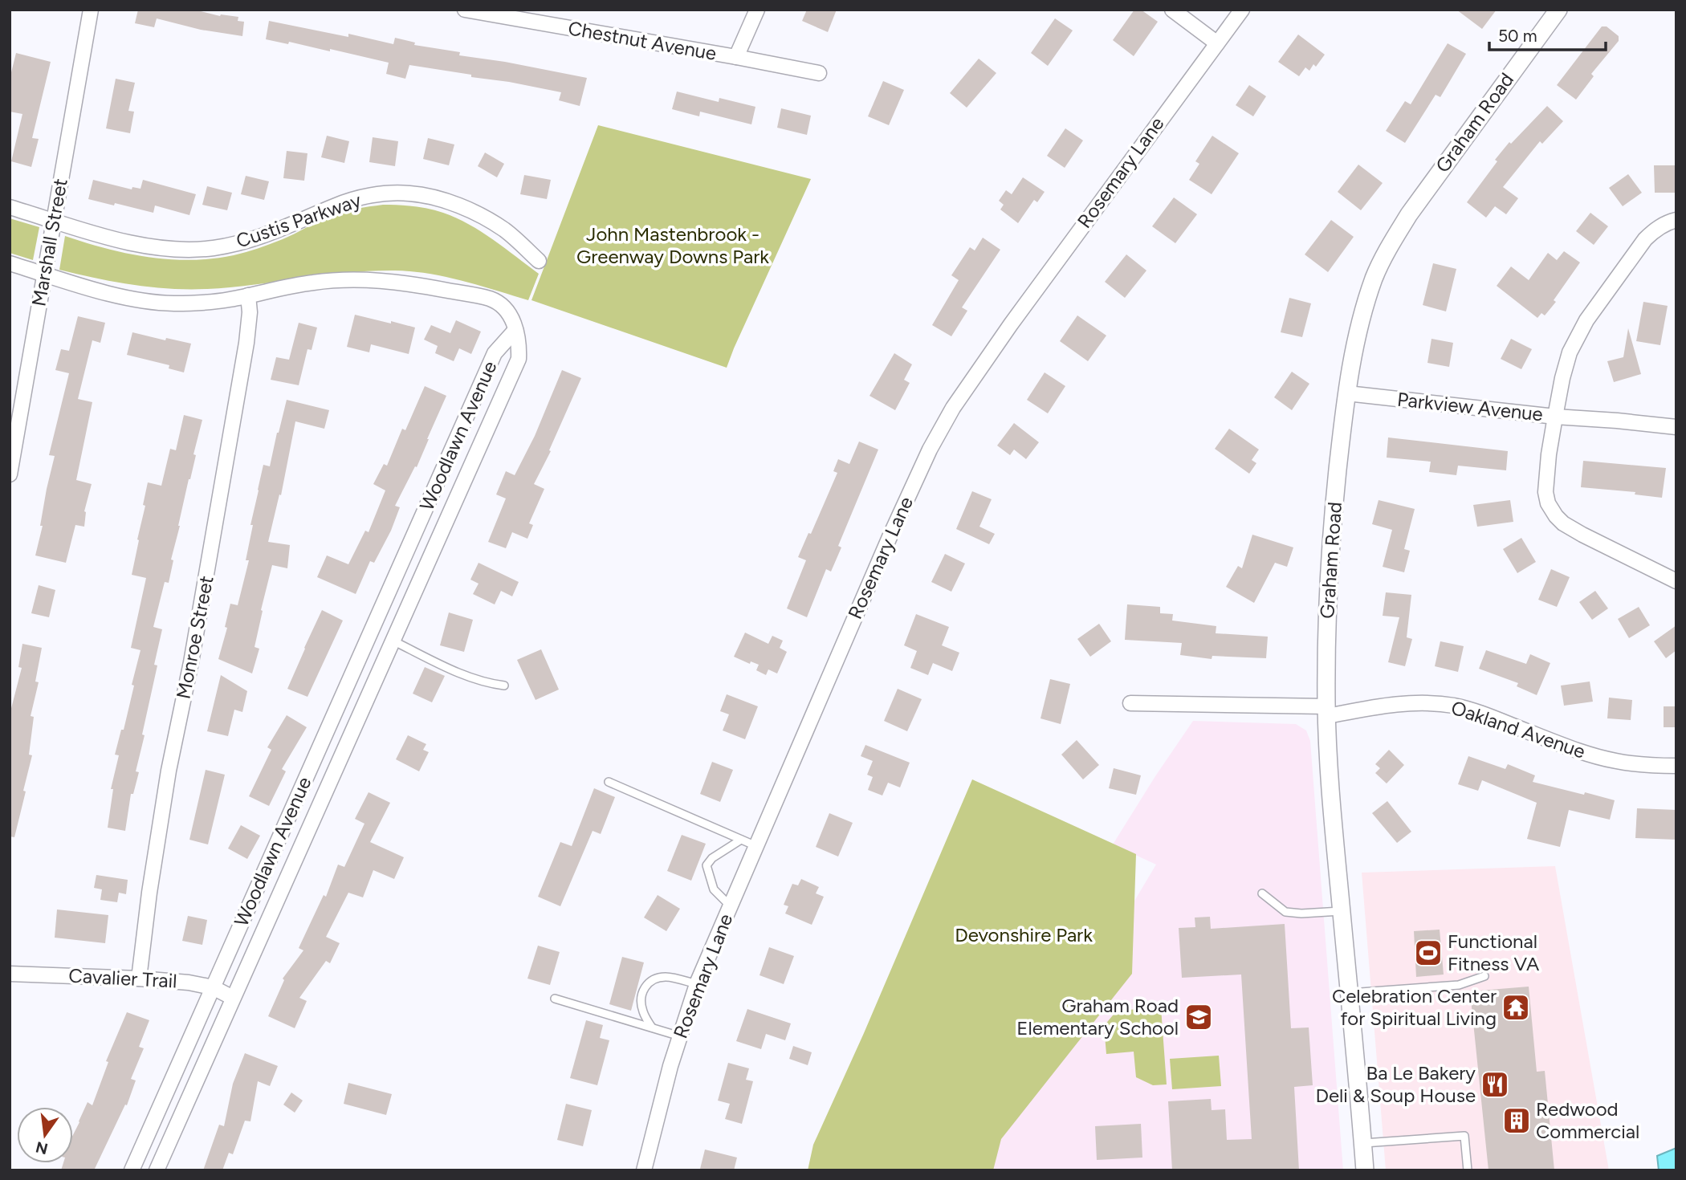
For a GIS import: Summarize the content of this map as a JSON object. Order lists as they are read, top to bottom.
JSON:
{
  "streets": {
    "street": [
      "Chestnut Avenue",
      "Graham Road",
      "Rosemary Lane",
      "Custis Parkway",
      "Marshall Street",
      "Parkview Avenue",
      "Woodlawn Avenue",
      "Monroe Street",
      "Oakland Avenue",
      "Cavalier Trail"
    ]
  },
  "crossings": [
    ["Graham Road", "Parkview Avenue"],
    ["Graham Road", "Oakland Avenue"],
    ["Custis Parkway", "Marshall Street"],
    ["Woodlawn Avenue", "Cavalier Trail"],
    ["Monroe Street", "Cavalier Trail"]
  ],
  "parks": ["John Mastenbrook - Greenway Downs Park", "Devonshire Park"],
  "places": {
    "sports": ["Functional Fitness VA"],
    "temple": ["Celebration Center for Spiritual Living"],
    "school or university": ["Graham Road Elementary School"],
    "restaurant": ["Ba Le Bakery Deli & Soup House"],
    "building": ["Redwood Commercial"]
  },
  "scale_bar": "50 m",
  "north": "bottom"
}
